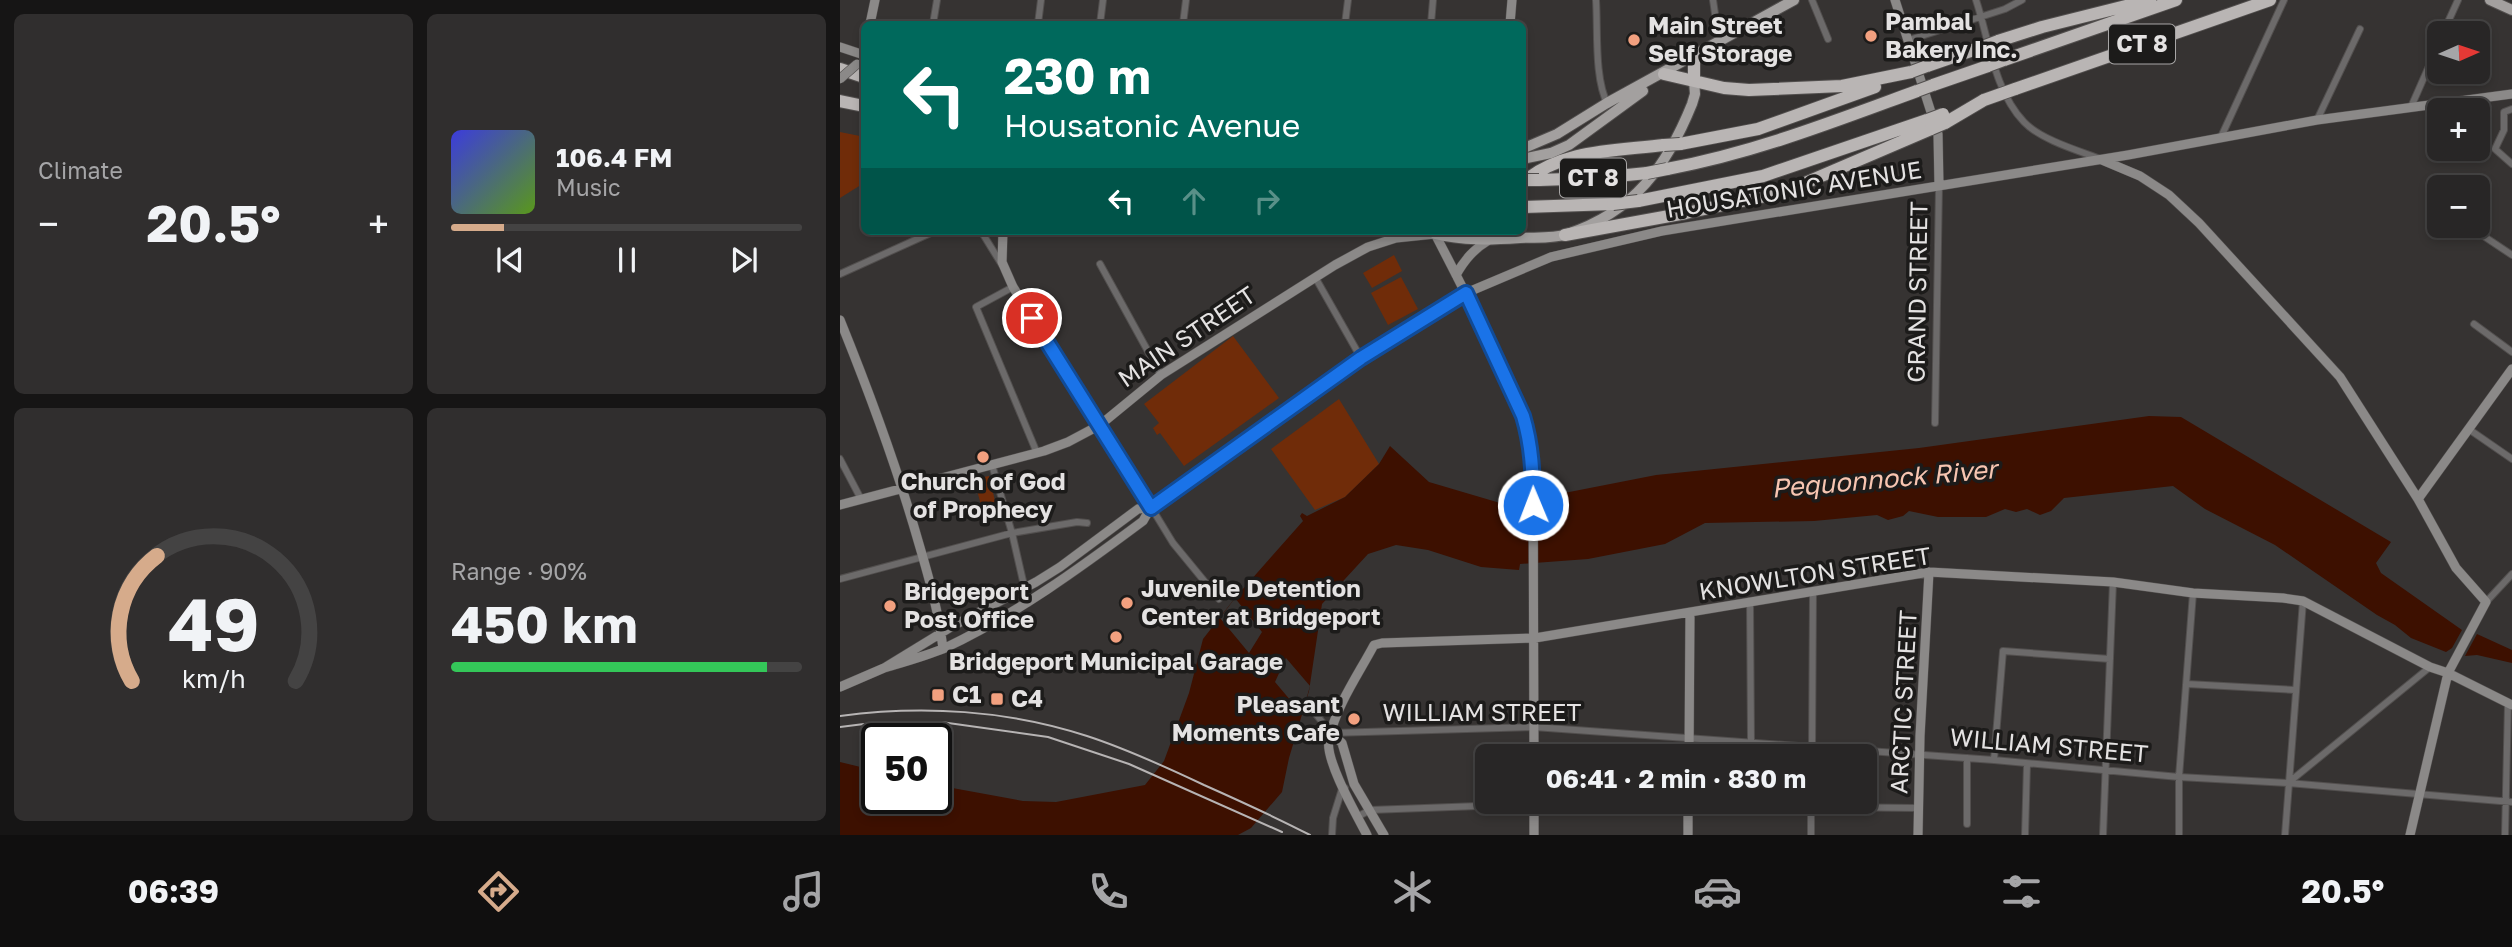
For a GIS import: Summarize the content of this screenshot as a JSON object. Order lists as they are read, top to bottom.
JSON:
{
  "streets": {
    "highway": ["CT 8"],
    "main road": [
      "HOUSATONIC AVENUE",
      "GRAND STREET",
      "MAIN STREET",
      "KNOWLTON STREET",
      "ARCTIC STREET"
    ],
    "street": ["WILLIAM STREET"]
  },
  "crossings": [
    ["HOUSATONIC AVENUE", "GRAND STREET"],
    ["KNOWLTON STREET", "ARCTIC STREET"],
    ["KNOWLTON STREET", "WILLIAM STREET"],
    ["ARCTIC STREET", "WILLIAM STREET"]
  ],
  "water": ["Pequonnock River"],
  "places": {
    "other": [
      "Pambal Bakery Inc.",
      "Main Street Self Storage",
      "Church of God of Prophecy",
      "Juvenile Detention Center at Bridgeport",
      "Bridgeport Post Office",
      "Bridgeport Municipal Garage",
      "Pleasant Moments Cafe"
    ],
    "transit": ["C1", "C4"]
  },
  "north": "right",
  "page": {
    "tile": [
      "Climate",
      ["Range · 90%", "450 km"]
    ],
    "map_buttons": ["+", "−"],
    "turn": ["230 m", "Housatonic Avenue"],
    "song": ["106.4 FM", "Music"],
    "heat": ["−", "20.5°", "+"],
    "limit": "50",
    "trip": "06:41 · 2 min · 830 m",
    "tabs": ["06:39", "20.5°"],
    "gauge": ["49", "km/h"]
  }
}
